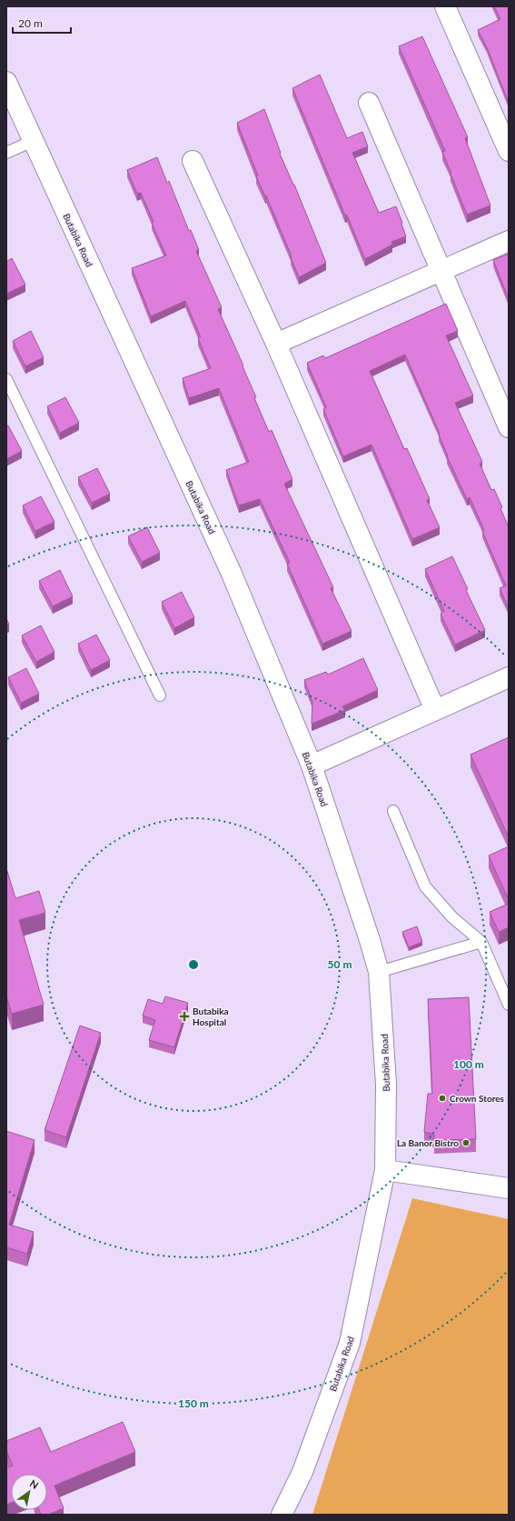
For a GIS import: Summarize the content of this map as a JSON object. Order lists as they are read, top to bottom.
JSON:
{
  "streets": {
    "street": ["Butabika Road"]
  },
  "places": {
    "health": ["Butabika Hospital"],
    "other": ["Crown Stores", "La Banor Bistro"]
  },
  "scale_bar": "20 m",
  "north": "top right",
  "rings": ["50 m", "100 m", "150 m"]
}
